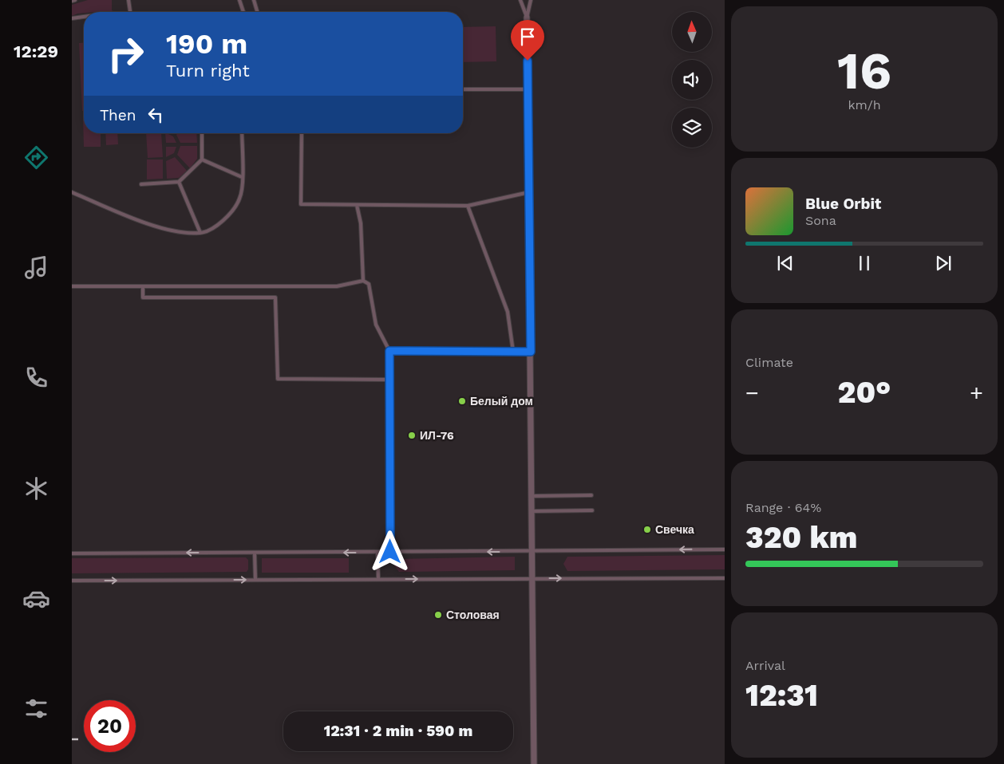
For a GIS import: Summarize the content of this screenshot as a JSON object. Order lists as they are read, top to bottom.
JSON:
{
  "places": [
    "Белый дом",
    "ИЛ-76",
    "Свечка",
    "Столовая"
  ],
  "north": "top",
  "page": {
    "tabs": "12:29",
    "tile": [
      ["16", "km/h"],
      "Climate",
      ["Range · 64%", "320 km"],
      ["Arrival", "12:31"]
    ],
    "turn": ["190 m", "Turn right"],
    "then": "Then",
    "song": ["Blue Orbit", "Sona"],
    "heat": ["−", "20°", "+"],
    "limit": "20",
    "trip": "12:31 · 2 min · 590 m"
  }
}
